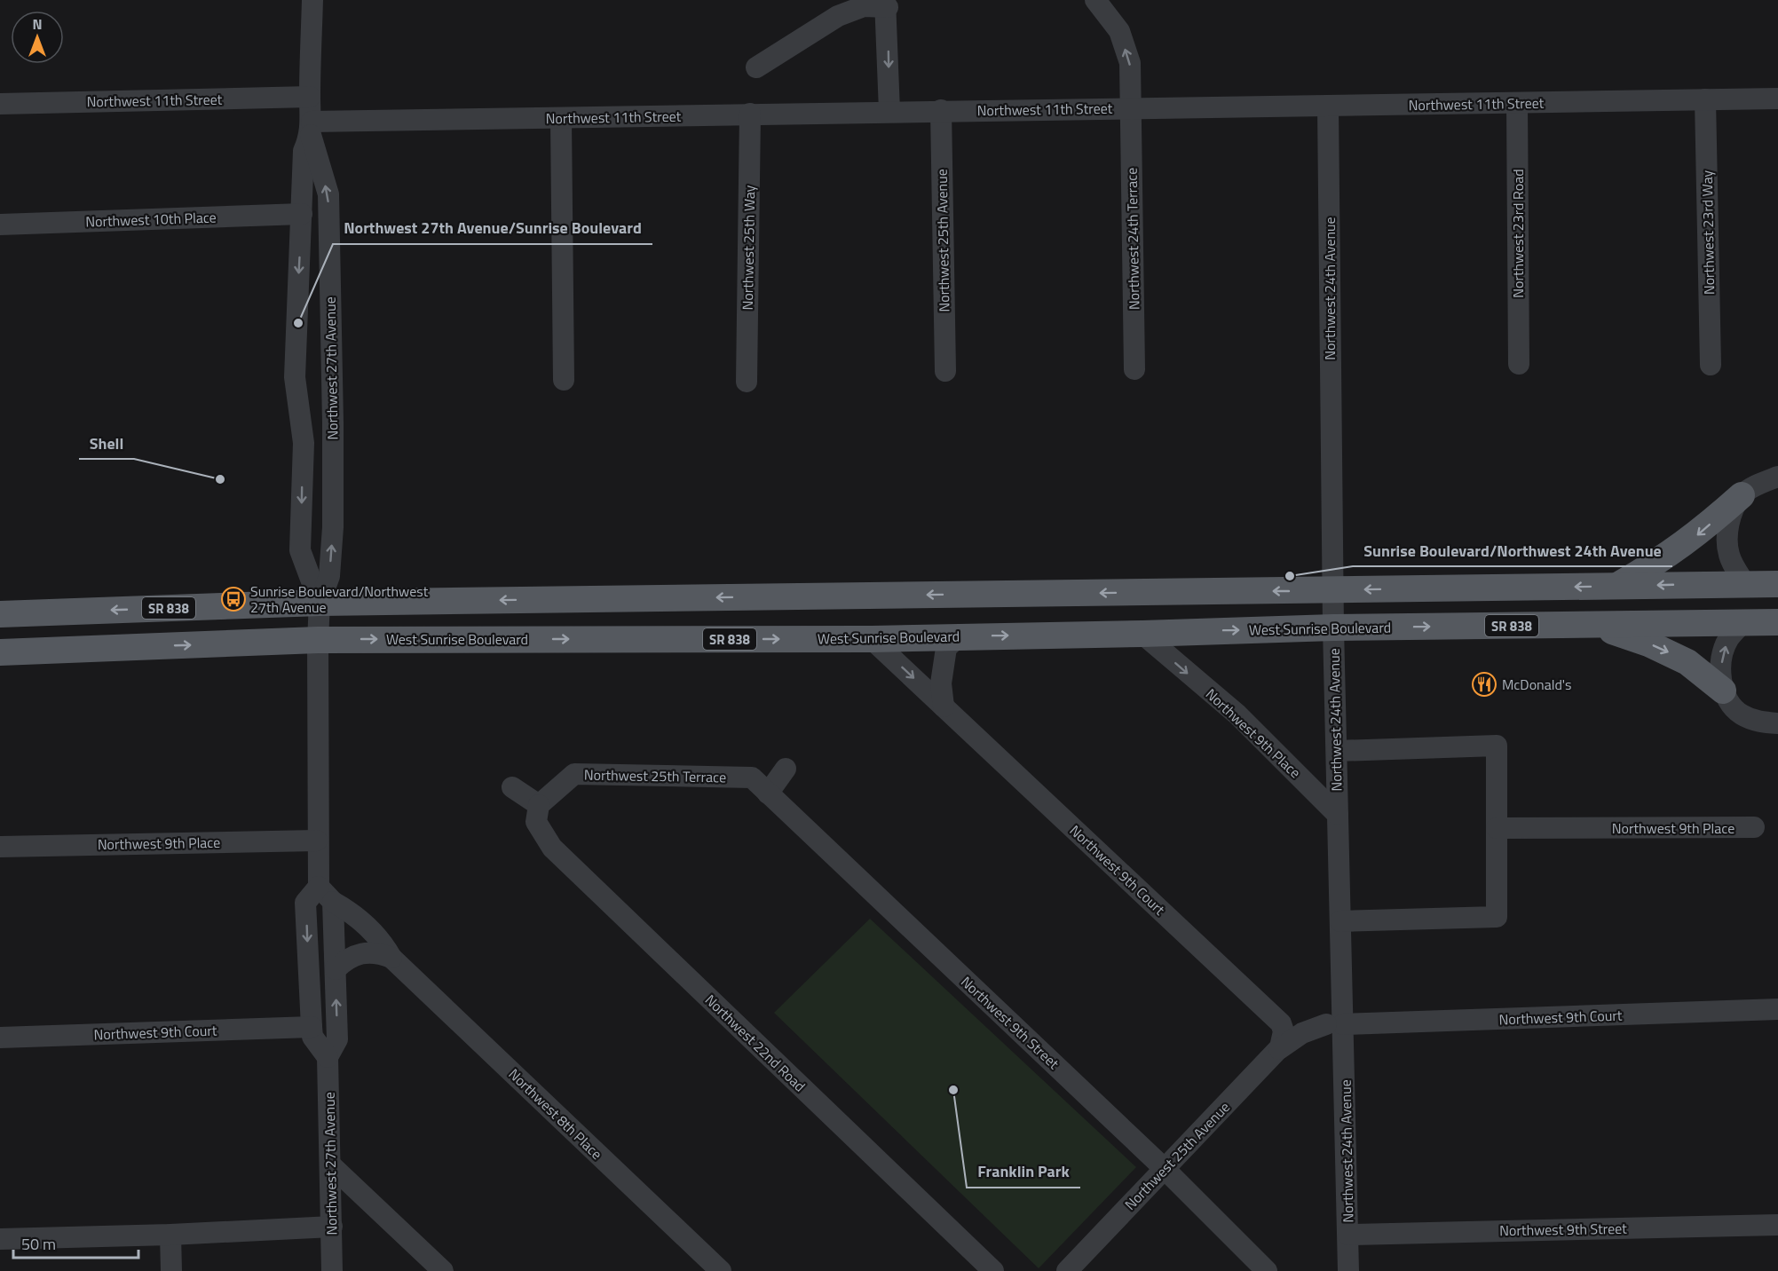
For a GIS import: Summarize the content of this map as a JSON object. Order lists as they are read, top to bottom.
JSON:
{
  "streets": {
    "main road": ["SR 838", "West Sunrise Boulevard"],
    "street": [
      "Northwest 11th Street",
      "Northwest 10th Place",
      "Northwest 23rd Way",
      "Northwest 23rd Road",
      "Northwest 24th Terrace",
      "Northwest 25th Avenue",
      "Northwest 25th Way",
      "Northwest 24th Avenue",
      "Northwest 27th Avenue",
      "Northwest 9th Place",
      "Northwest 25th Terrace",
      "Northwest 9th Court",
      "Northwest 9th Street",
      "Northwest 22nd Road",
      "Northwest 8th Place"
    ]
  },
  "crossings": [
    ["Northwest 11th Street", "Northwest 23rd Way"],
    ["Northwest 11th Street", "Northwest 23rd Road"],
    ["Northwest 11th Street", "Northwest 24th Terrace"],
    ["Northwest 11th Street", "Northwest 25th Avenue"],
    ["Northwest 11th Street", "Northwest 25th Way"],
    ["Northwest 11th Street", "Northwest 24th Avenue"],
    ["Northwest 11th Street", "Northwest 27th Avenue"],
    ["Northwest 10th Place", "Northwest 27th Avenue"],
    ["Northwest 25th Avenue", "Northwest 9th Court"],
    ["Northwest 25th Avenue", "Northwest 9th Street"],
    ["Northwest 24th Avenue", "SR 838"],
    ["Northwest 24th Avenue", "West Sunrise Boulevard"],
    ["Northwest 24th Avenue", "Northwest 9th Place"],
    ["Northwest 24th Avenue", "Northwest 9th Court"],
    ["Northwest 24th Avenue", "Northwest 9th Street"],
    ["Northwest 27th Avenue", "SR 838"],
    ["Northwest 27th Avenue", "West Sunrise Boulevard"],
    ["Northwest 27th Avenue", "Northwest 9th Place"],
    ["Northwest 27th Avenue", "Northwest 8th Place"],
    ["West Sunrise Boulevard", "Northwest 9th Place"],
    ["West Sunrise Boulevard", "Northwest 9th Court"],
    ["Northwest 25th Terrace", "Northwest 9th Street"],
    ["Northwest 25th Terrace", "Northwest 22nd Road"]
  ],
  "places": {
    "other": [
      "Northwest 27th Avenue/Sunrise Boulevard",
      "Shell",
      "Sunrise Boulevard/Northwest 24th Avenue",
      "Franklin Park"
    ],
    "bus stop": ["Sunrise Boulevard/Northwest 27th Avenue"],
    "restaurant": ["McDonald's"]
  },
  "scale_bar": "50 m",
  "north": "top"
}
